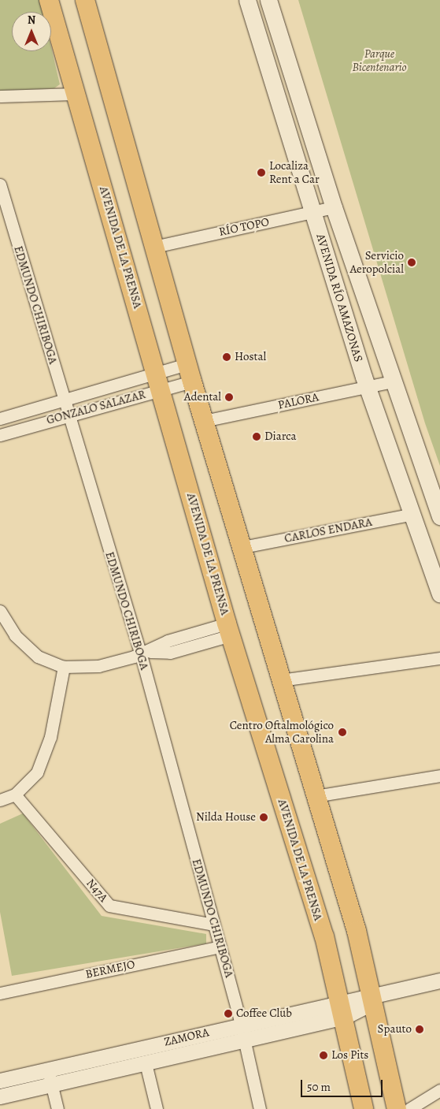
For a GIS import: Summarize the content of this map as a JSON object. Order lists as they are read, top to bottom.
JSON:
{
  "streets": {
    "main road": ["AVENIDA DE LA PRENSA", "AVENIDA RÍO AMAZONAS"],
    "street": [
      "RÍO TOPO",
      "EDMUNDO CHIRIBOGA",
      "PALORA",
      "GONZALO SALAZAR",
      "CARLOS ENDARA",
      "N47A",
      "BERMEJO",
      "ZAMORA"
    ]
  },
  "crossings": [
    ["RÍO TOPO", "AVENIDA RÍO AMAZONAS"],
    ["AVENIDA DE LA PRENSA", "GONZALO SALAZAR"],
    ["AVENIDA DE LA PRENSA", "ZAMORA"],
    ["AVENIDA RÍO AMAZONAS", "PALORA"],
    ["AVENIDA RÍO AMAZONAS", "CARLOS ENDARA"],
    ["EDMUNDO CHIRIBOGA", "GONZALO SALAZAR"],
    ["EDMUNDO CHIRIBOGA", "N47A"],
    ["EDMUNDO CHIRIBOGA", "BERMEJO"],
    ["EDMUNDO CHIRIBOGA", "ZAMORA"]
  ],
  "parks": ["Parque Bicentenario"],
  "places": [
    "Localiza Rent a Car",
    "Servicio Aeropolcial",
    "Hostal",
    "Adental",
    "Diarca",
    "Centro Oftalmológico Alma Carolina",
    "Nilda House",
    "Coffee Club",
    "Spauto",
    "Los Pits"
  ],
  "scale_bar": "50 m",
  "north": "top"
}
